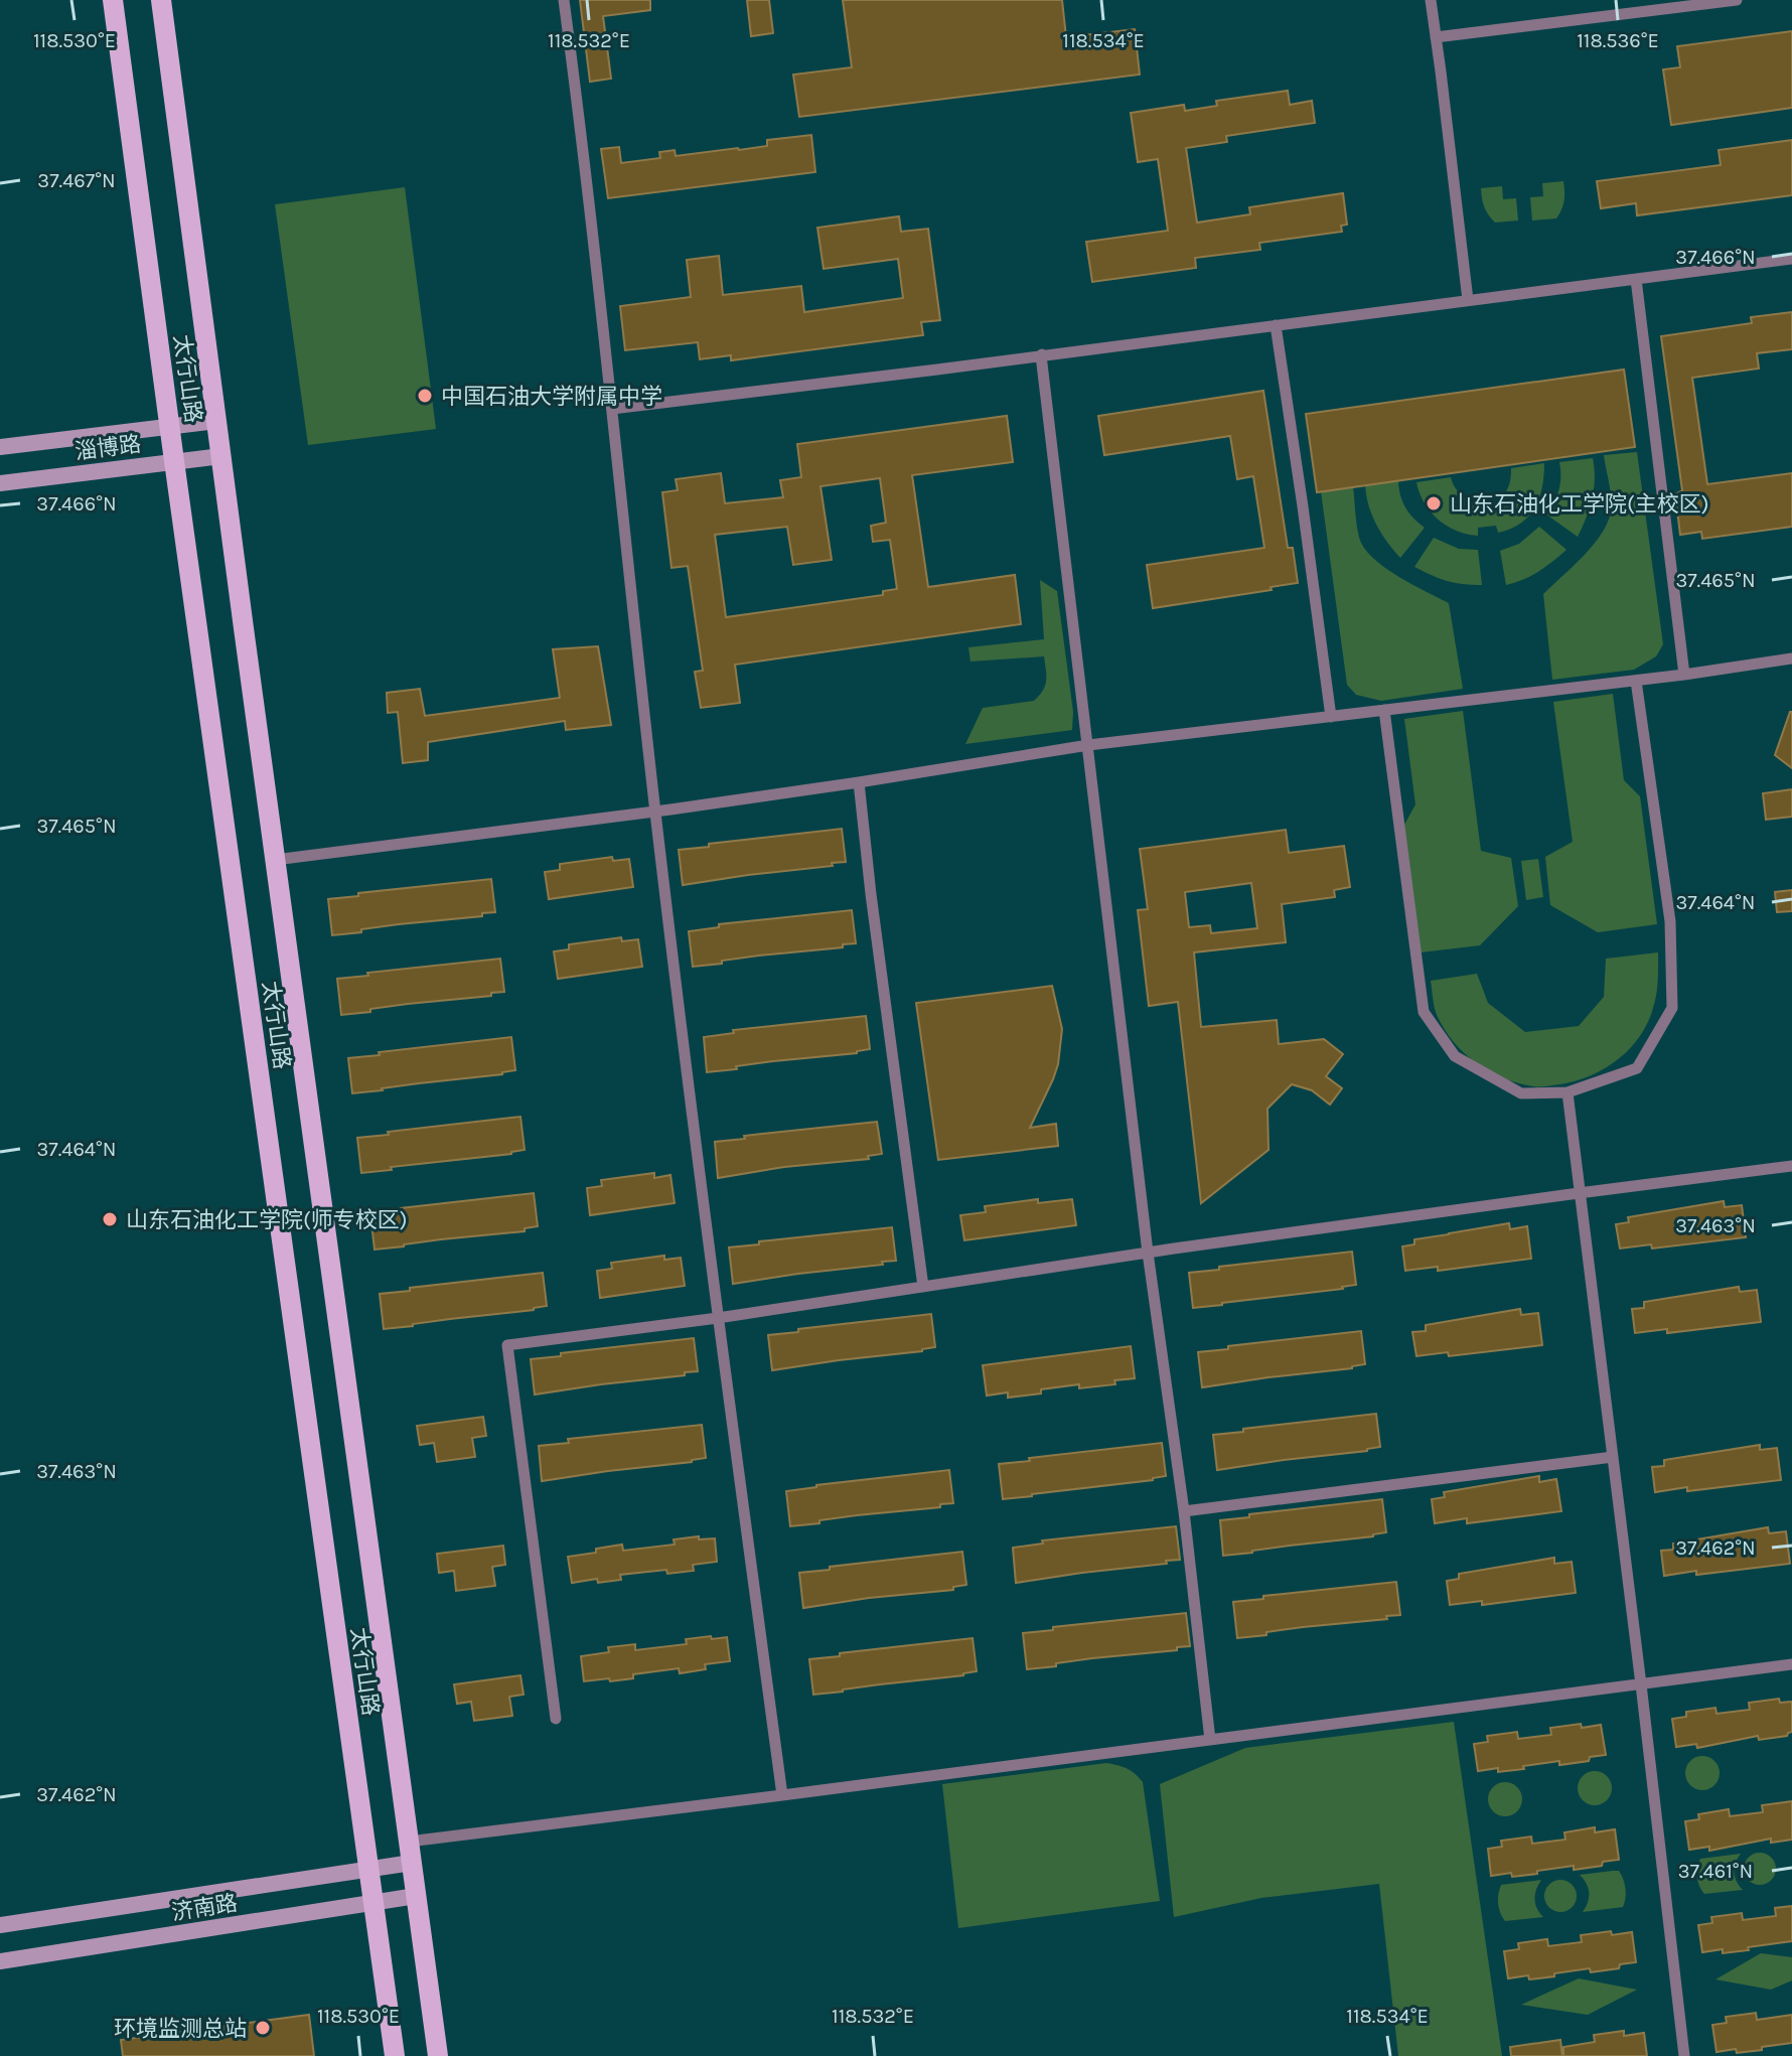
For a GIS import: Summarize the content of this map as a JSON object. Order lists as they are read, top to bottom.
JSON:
{
  "streets": {
    "main road": ["太行山路", "淄博路", "济南路"]
  },
  "crossings": [
    ["太行山路", "淄博路"],
    ["太行山路", "济南路"]
  ],
  "places": [
    "中国石油大学附属中学",
    "山东石油化工学院(主校区)",
    "山东石油化工学院(师专校区)",
    "环境监测总站"
  ],
  "coordinates": [
    "118.530°E",
    "118.532°E",
    "118.534°E",
    "118.536°E",
    "37.467°N",
    "37.466°N",
    "37.465°N",
    "37.464°N",
    "37.463°N",
    "37.462°N",
    "37.461°N"
  ]
}
